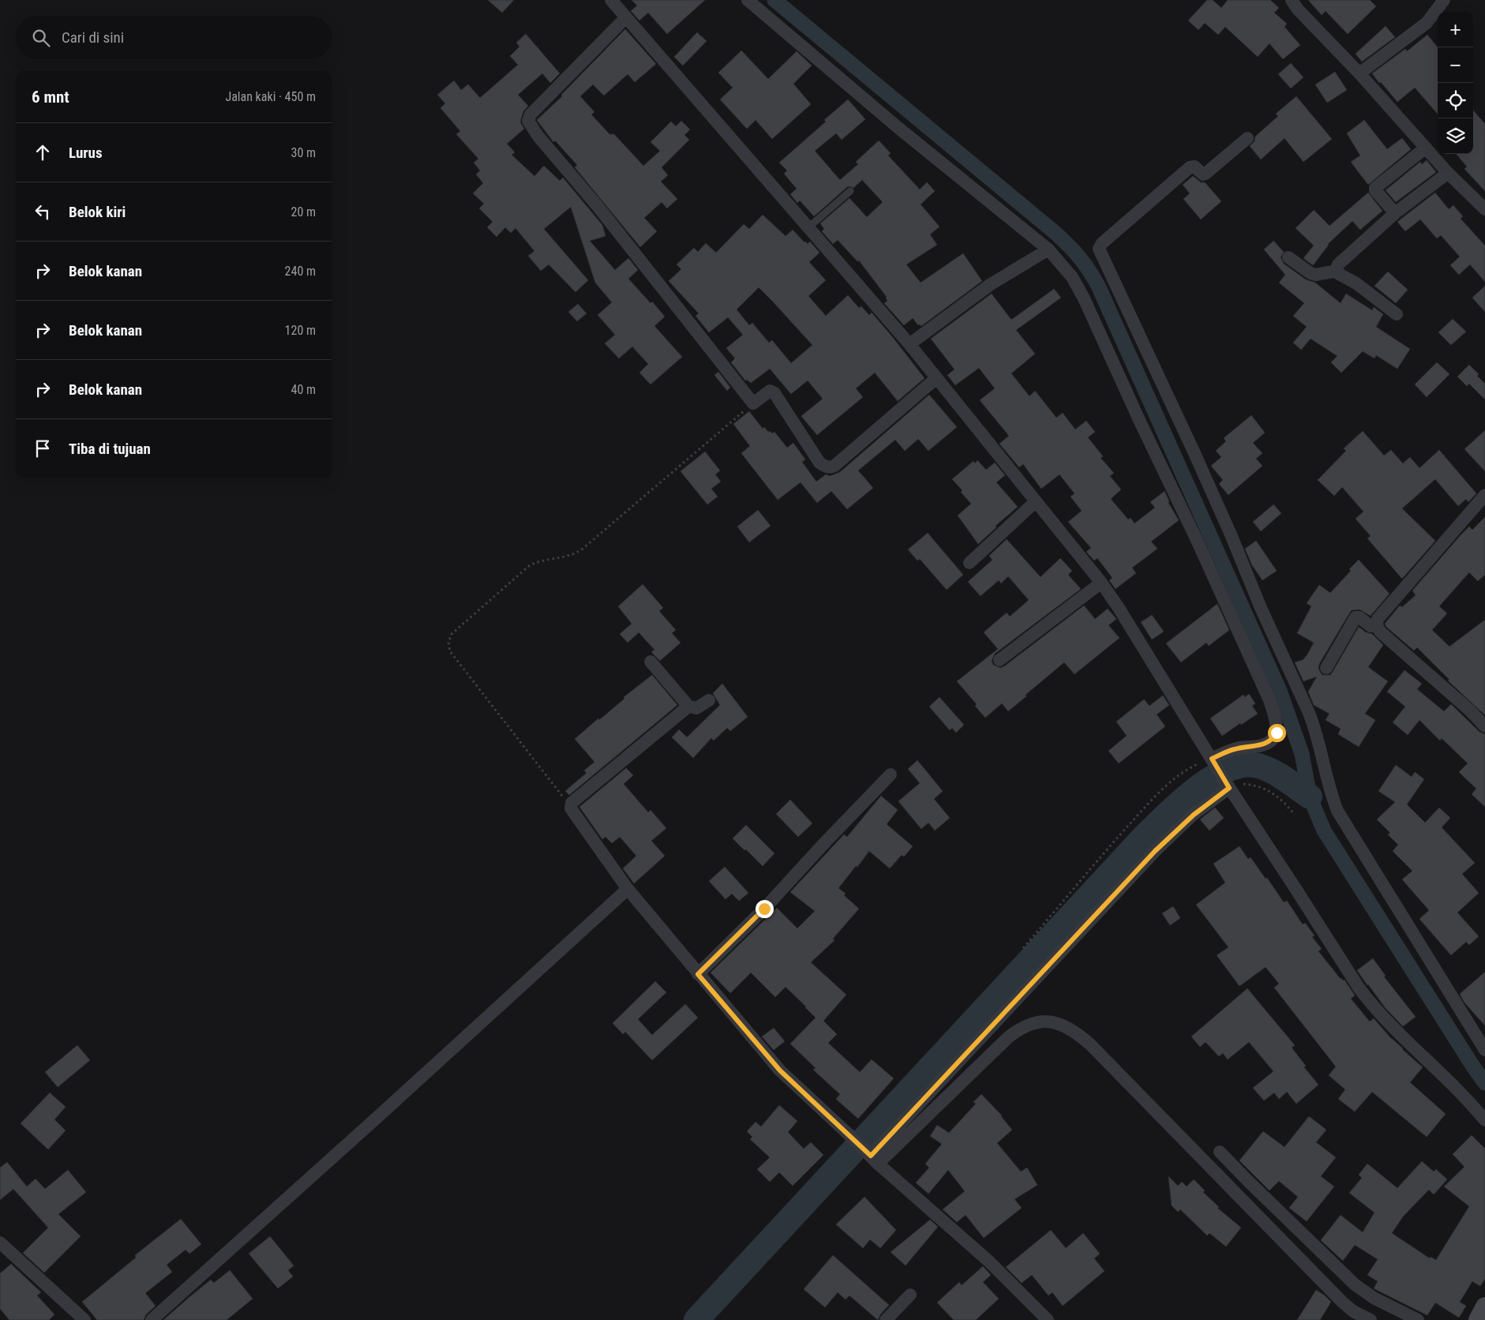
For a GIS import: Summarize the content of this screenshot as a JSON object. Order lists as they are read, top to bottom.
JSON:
{
  "page": {
    "map_buttons": ["+", "−"],
    "search": "Cari di sini",
    "heading": ["6 mnt", "Jalan kaki · 450 m"],
    "list": [
      ["Lurus", "30 m"],
      ["Belok kiri", "20 m"],
      ["Belok kanan", "240 m"],
      ["Belok kanan", "120 m"],
      ["Belok kanan", "40 m"],
      "Tiba di tujuan"
    ]
  }
}
